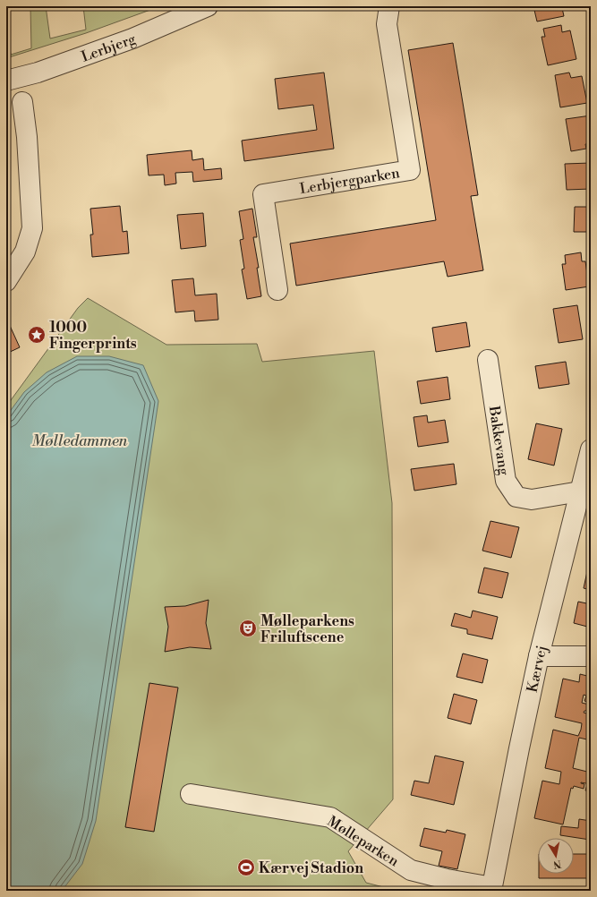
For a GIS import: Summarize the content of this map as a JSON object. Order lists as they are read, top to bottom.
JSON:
{
  "streets": {
    "street": [
      "Lerbjerg",
      "Lerbjergparken",
      "Bakkevang",
      "Kærvej",
      "Mølleparken"
    ]
  },
  "crossings": [
    ["Bakkevang", "Kærvej"],
    ["Kærvej", "Mølleparken"]
  ],
  "water": ["Mølledammen"],
  "places": {
    "place": ["1000 Fingerprints"],
    "theatre": ["Mølleparkens Friluftscene"],
    "sports": ["Kærvej Stadion"]
  },
  "north": "bottom"
}
